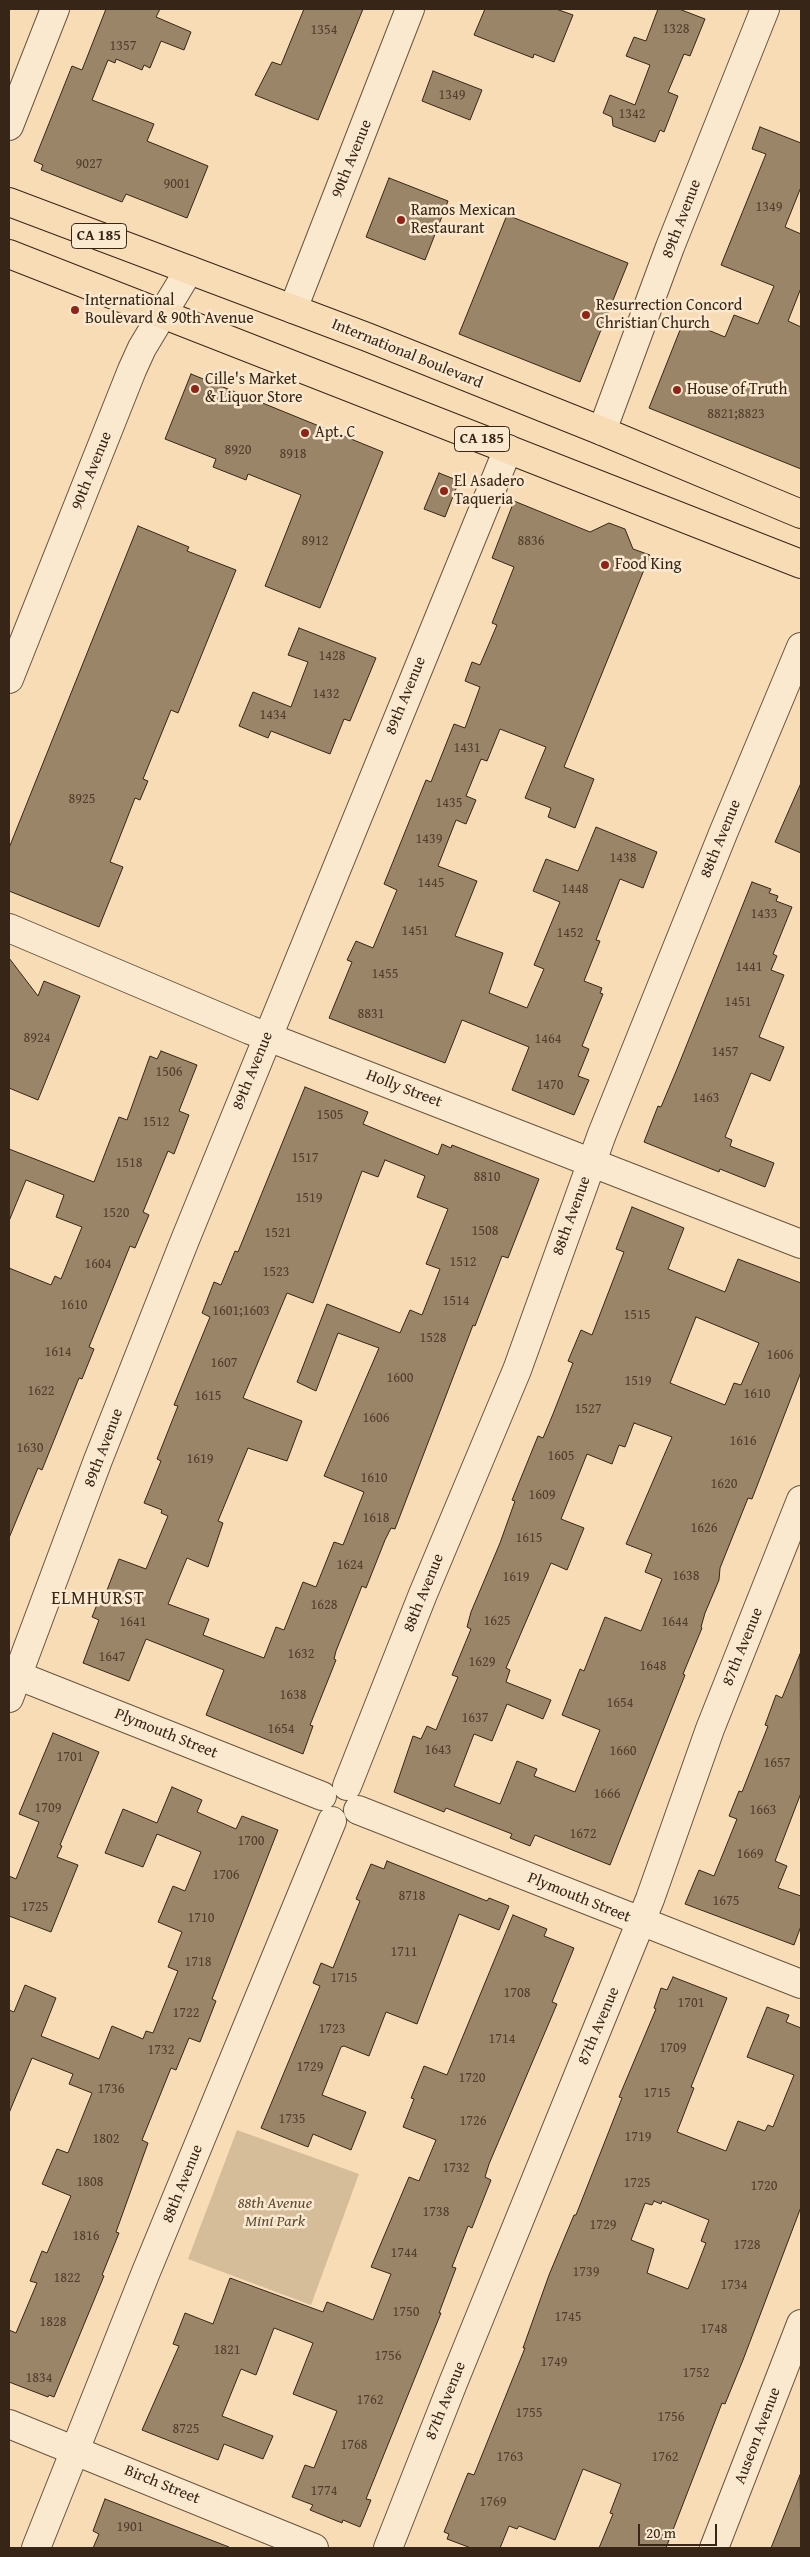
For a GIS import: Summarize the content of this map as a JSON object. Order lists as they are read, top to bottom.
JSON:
{
  "streets": {
    "main road": ["CA 185", "International Boulevard"],
    "street": [
      "90th Avenue",
      "89th Avenue",
      "88th Avenue",
      "Holly Street",
      "87th Avenue",
      "Plymouth Street",
      "Auseon Avenue",
      "Birch Street"
    ]
  },
  "crossings": [
    ["90th Avenue", "CA 185"],
    ["90th Avenue", "International Boulevard"],
    ["89th Avenue", "CA 185"],
    ["89th Avenue", "International Boulevard"],
    ["89th Avenue", "Holly Street"],
    ["89th Avenue", "Plymouth Street"],
    ["88th Avenue", "Holly Street"],
    ["88th Avenue", "Plymouth Street"],
    ["88th Avenue", "Birch Street"],
    ["87th Avenue", "Plymouth Street"]
  ],
  "districts": ["ELMHURST"],
  "parks": ["88th Avenue Mini Park"],
  "places": [
    "Ramos Mexican Restaurant",
    "International Boulevard & 90th Avenue",
    "Resurrection Concord Christian Church",
    "Cille's Market & Liquor Store",
    "House of Truth",
    "Apt. C",
    "El Asadero Taqueria",
    "Food King"
  ],
  "house_numbers": [
    "1328",
    "1354",
    "1357",
    "1349",
    "1342",
    "9027",
    "9001",
    "1349",
    "8821;8823",
    "8920",
    "8918",
    "8912",
    "8836",
    "1428",
    "1432",
    "1434",
    "1431",
    "8925",
    "1435",
    "1439",
    "1438",
    "1445",
    "1448",
    "1433",
    "1451",
    "1452",
    "1441",
    "1455",
    "1451",
    "8831",
    "8924",
    "1464",
    "1457",
    "1506",
    "1470",
    "1463",
    "1505",
    "1512",
    "1517",
    "1518",
    "8810",
    "1519",
    "1520",
    "1508",
    "1521",
    "1512",
    "1604",
    "1523",
    "1514",
    "1610",
    "1601;1603",
    "1515",
    "1528",
    "1614",
    "1606",
    "1607",
    "1600",
    "1519",
    "1622",
    "1610",
    "1615",
    "1527",
    "1606",
    "1616",
    "1630",
    "1605",
    "1619",
    "1610",
    "1620",
    "1609",
    "1618",
    "1626",
    "1615",
    "1624",
    "1638",
    "1619",
    "1628",
    "1625",
    "1641",
    "1644",
    "1632",
    "1647",
    "1629",
    "1648",
    "1638",
    "1654",
    "1637",
    "1654",
    "1643",
    "1660",
    "1701",
    "1657",
    "1666",
    "1709",
    "1663",
    "1672",
    "1700",
    "1669",
    "1706",
    "8718",
    "1675",
    "1725",
    "1710",
    "1711",
    "1718",
    "1715",
    "1708",
    "1701",
    "1722",
    "1723",
    "1714",
    "1709",
    "1732",
    "1729",
    "1720",
    "1736",
    "1715",
    "1735",
    "1726",
    "1719",
    "1802",
    "1732",
    "1808",
    "1725",
    "1720",
    "1738",
    "1729",
    "1816",
    "1728",
    "1744",
    "1739",
    "1822",
    "1734",
    "1750",
    "1745",
    "1828",
    "1748",
    "1821",
    "1756",
    "1749",
    "1752",
    "1834",
    "1762",
    "1755",
    "1756",
    "8725",
    "1768",
    "1763",
    "1762",
    "1774",
    "1769",
    "1901"
  ],
  "scale_bar": "20 m"
}
